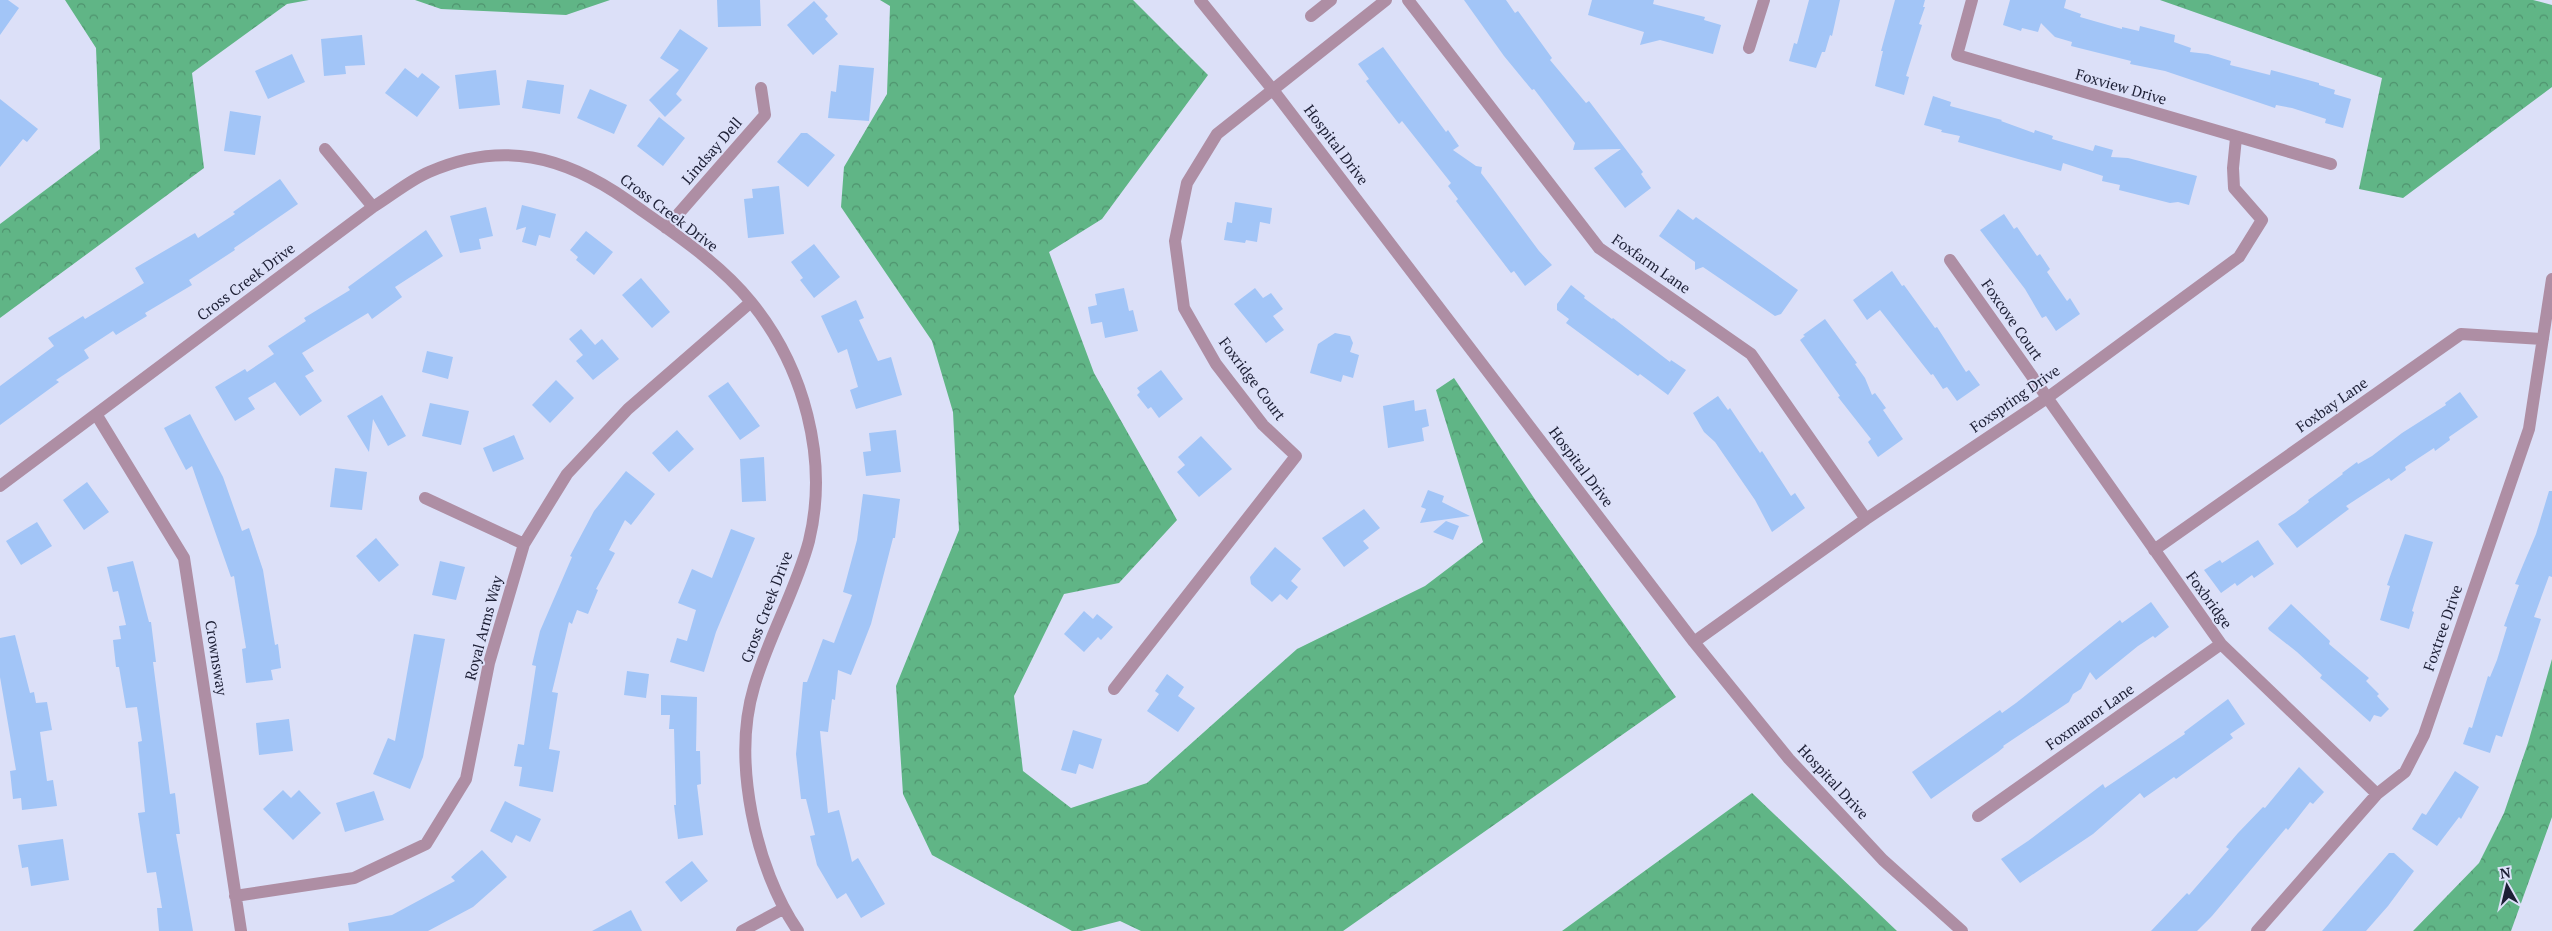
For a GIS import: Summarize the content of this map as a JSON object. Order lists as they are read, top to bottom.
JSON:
{
  "streets": {
    "street": [
      "Foxview Drive",
      "Hospital Drive",
      "Lindsay Dell",
      "Cross Creek Drive",
      "Foxfarm Lane",
      "Foxcove Court",
      "Foxridge Court",
      "Foxspring Drive",
      "Foxbay Lane",
      "Foxbridge",
      "Royal Arms Way",
      "Foxtree Drive",
      "Crownsway",
      "Foxmanor Lane"
    ]
  },
  "crossings": [
    ["Foxview Drive", "Foxspring Drive"],
    ["Hospital Drive", "Foxridge Court"],
    ["Hospital Drive", "Foxspring Drive"],
    ["Lindsay Dell", "Cross Creek Drive"],
    ["Cross Creek Drive", "Royal Arms Way"],
    ["Cross Creek Drive", "Crownsway"],
    ["Foxfarm Lane", "Foxspring Drive"],
    ["Foxcove Court", "Foxspring Drive"],
    ["Foxcove Court", "Foxbridge"],
    ["Foxspring Drive", "Foxbridge"],
    ["Foxbay Lane", "Foxbridge"],
    ["Foxbay Lane", "Foxtree Drive"],
    ["Foxbridge", "Foxtree Drive"],
    ["Foxbridge", "Foxmanor Lane"],
    ["Royal Arms Way", "Crownsway"]
  ],
  "north": "top"
}
